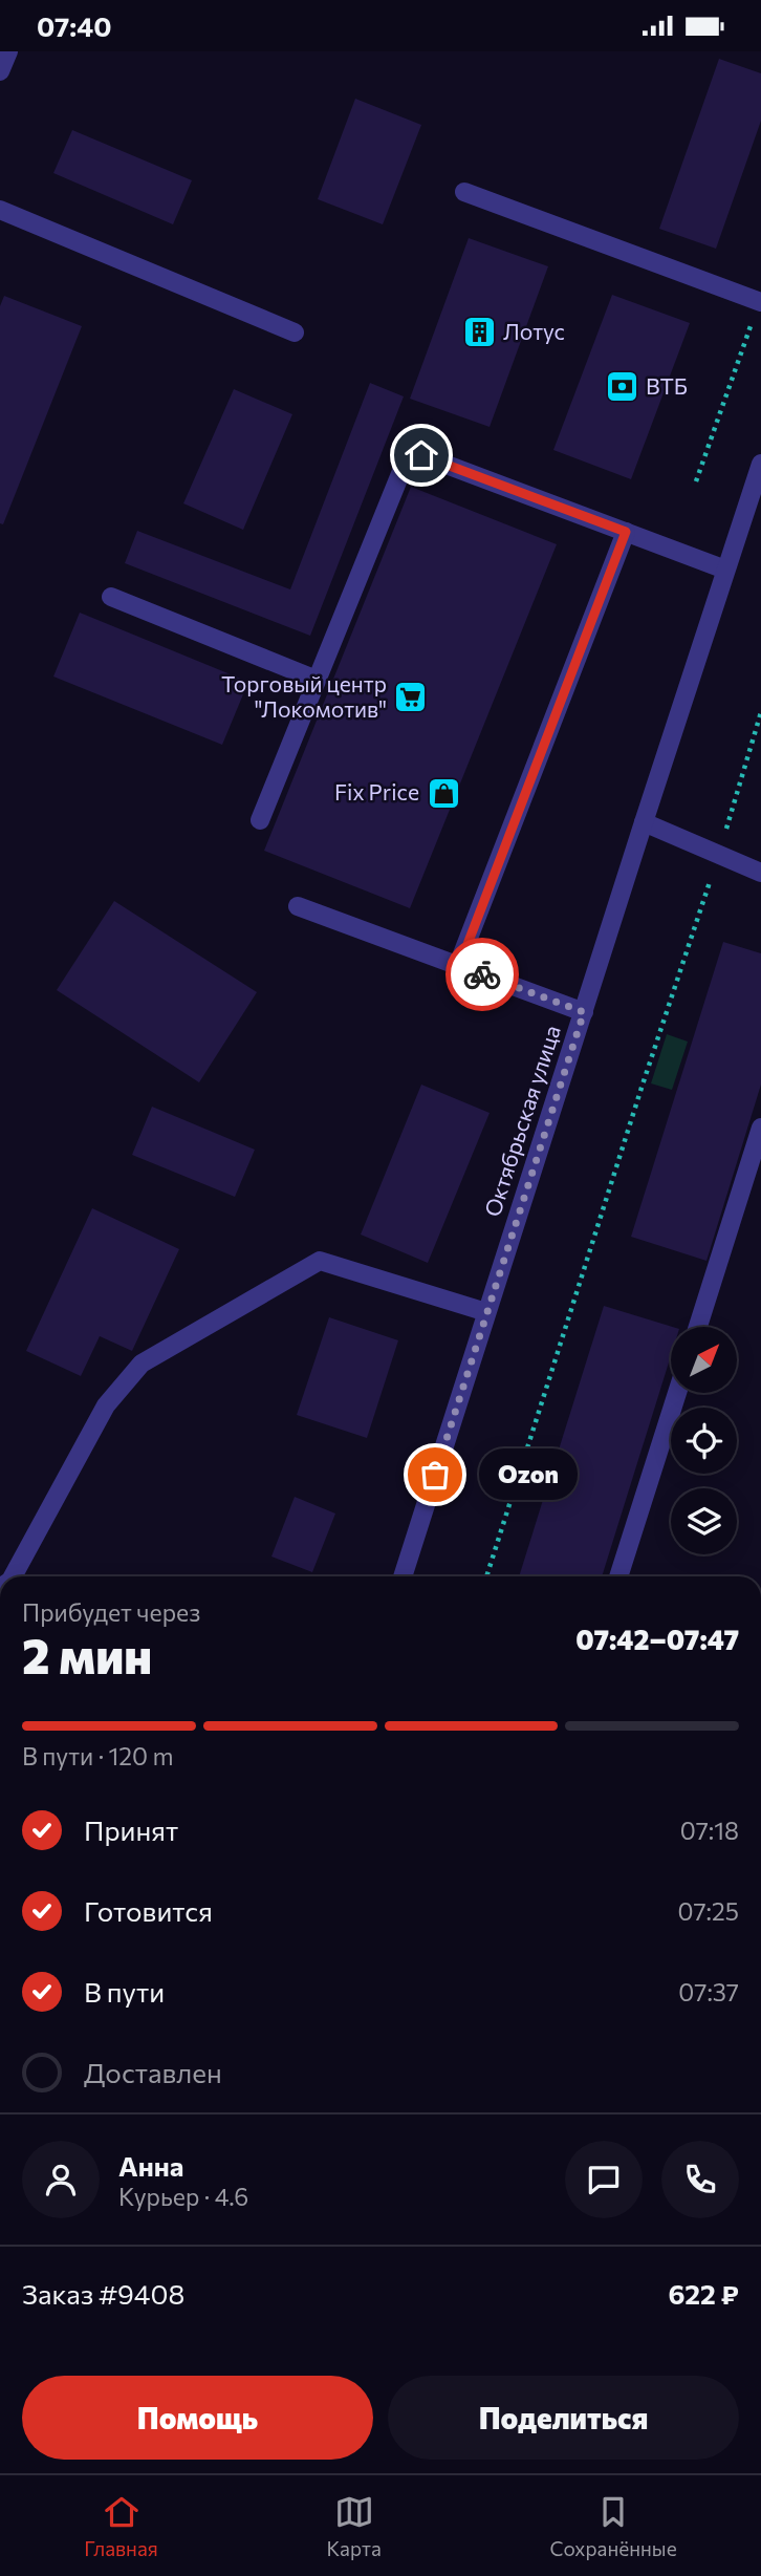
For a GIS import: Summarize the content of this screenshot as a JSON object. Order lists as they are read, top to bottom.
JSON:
{
  "streets": {
    "street": ["Октябрьская улица"]
  },
  "places": {
    "building": ["Лотус"],
    "bank": ["ВТБ"],
    "supermarket": ["Торговый центр \"Локомотив\""],
    "shop": ["Fix Price"],
    "other": ["Ozon"]
  },
  "north": "top right",
  "page": {
    "status": "07:40",
    "bubble": "Ozon",
    "heading": ["2 мин", "Прибудет через", "07:42–07:47"],
    "panel": [
      "Анна",
      "Курьер · 4.6",
      "Заказ #9408",
      "622 ₽"
    ],
    "bar": "В пути · 120 m",
    "list": [
      ["Принят", "07:18"],
      ["Готовится", "07:25"],
      ["В пути", "07:37"],
      "Доставлен"
    ],
    "buttons": ["Помощь", "Поделиться"],
    "tabs": ["Главная", "Карта", "Сохранённые"]
  }
}
